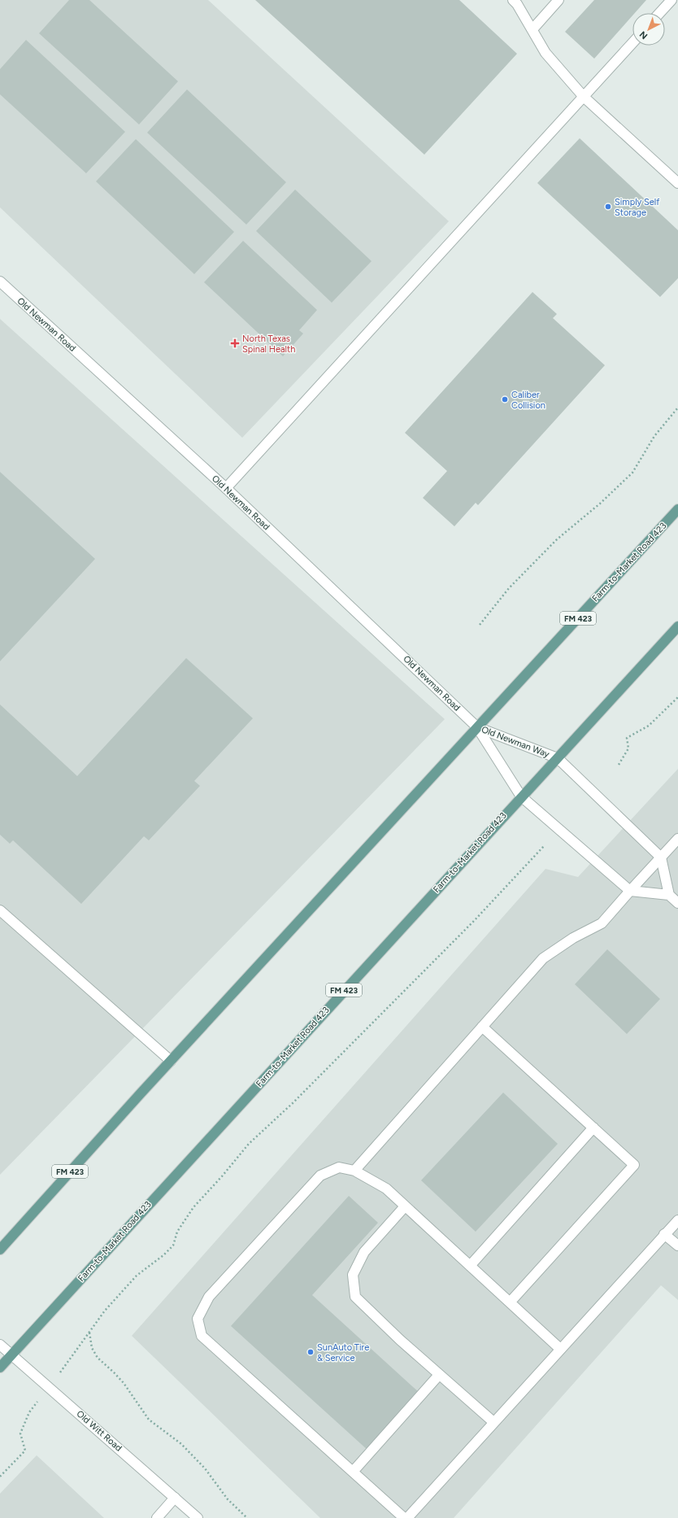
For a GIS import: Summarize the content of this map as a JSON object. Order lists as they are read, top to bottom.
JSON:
{
  "streets": {
    "main road": ["Farm-to-Market Road 423", "FM 423"],
    "street": ["Old Newman Road", "Old Newman Way", "Old Witt Road"]
  },
  "crossings": [
    ["Old Newman Road", "Farm-to-Market Road 423"],
    ["Old Newman Road", "Old Newman Way"],
    ["Farm-to-Market Road 423", "Old Newman Way"],
    ["Farm-to-Market Road 423", "Old Witt Road"]
  ],
  "places": {
    "other": ["Simply Self Storage", "Caliber Collision", "SunAuto Tire & Service"],
    "health": ["North Texas Spinal Health"]
  },
  "north": "bottom left"
}
